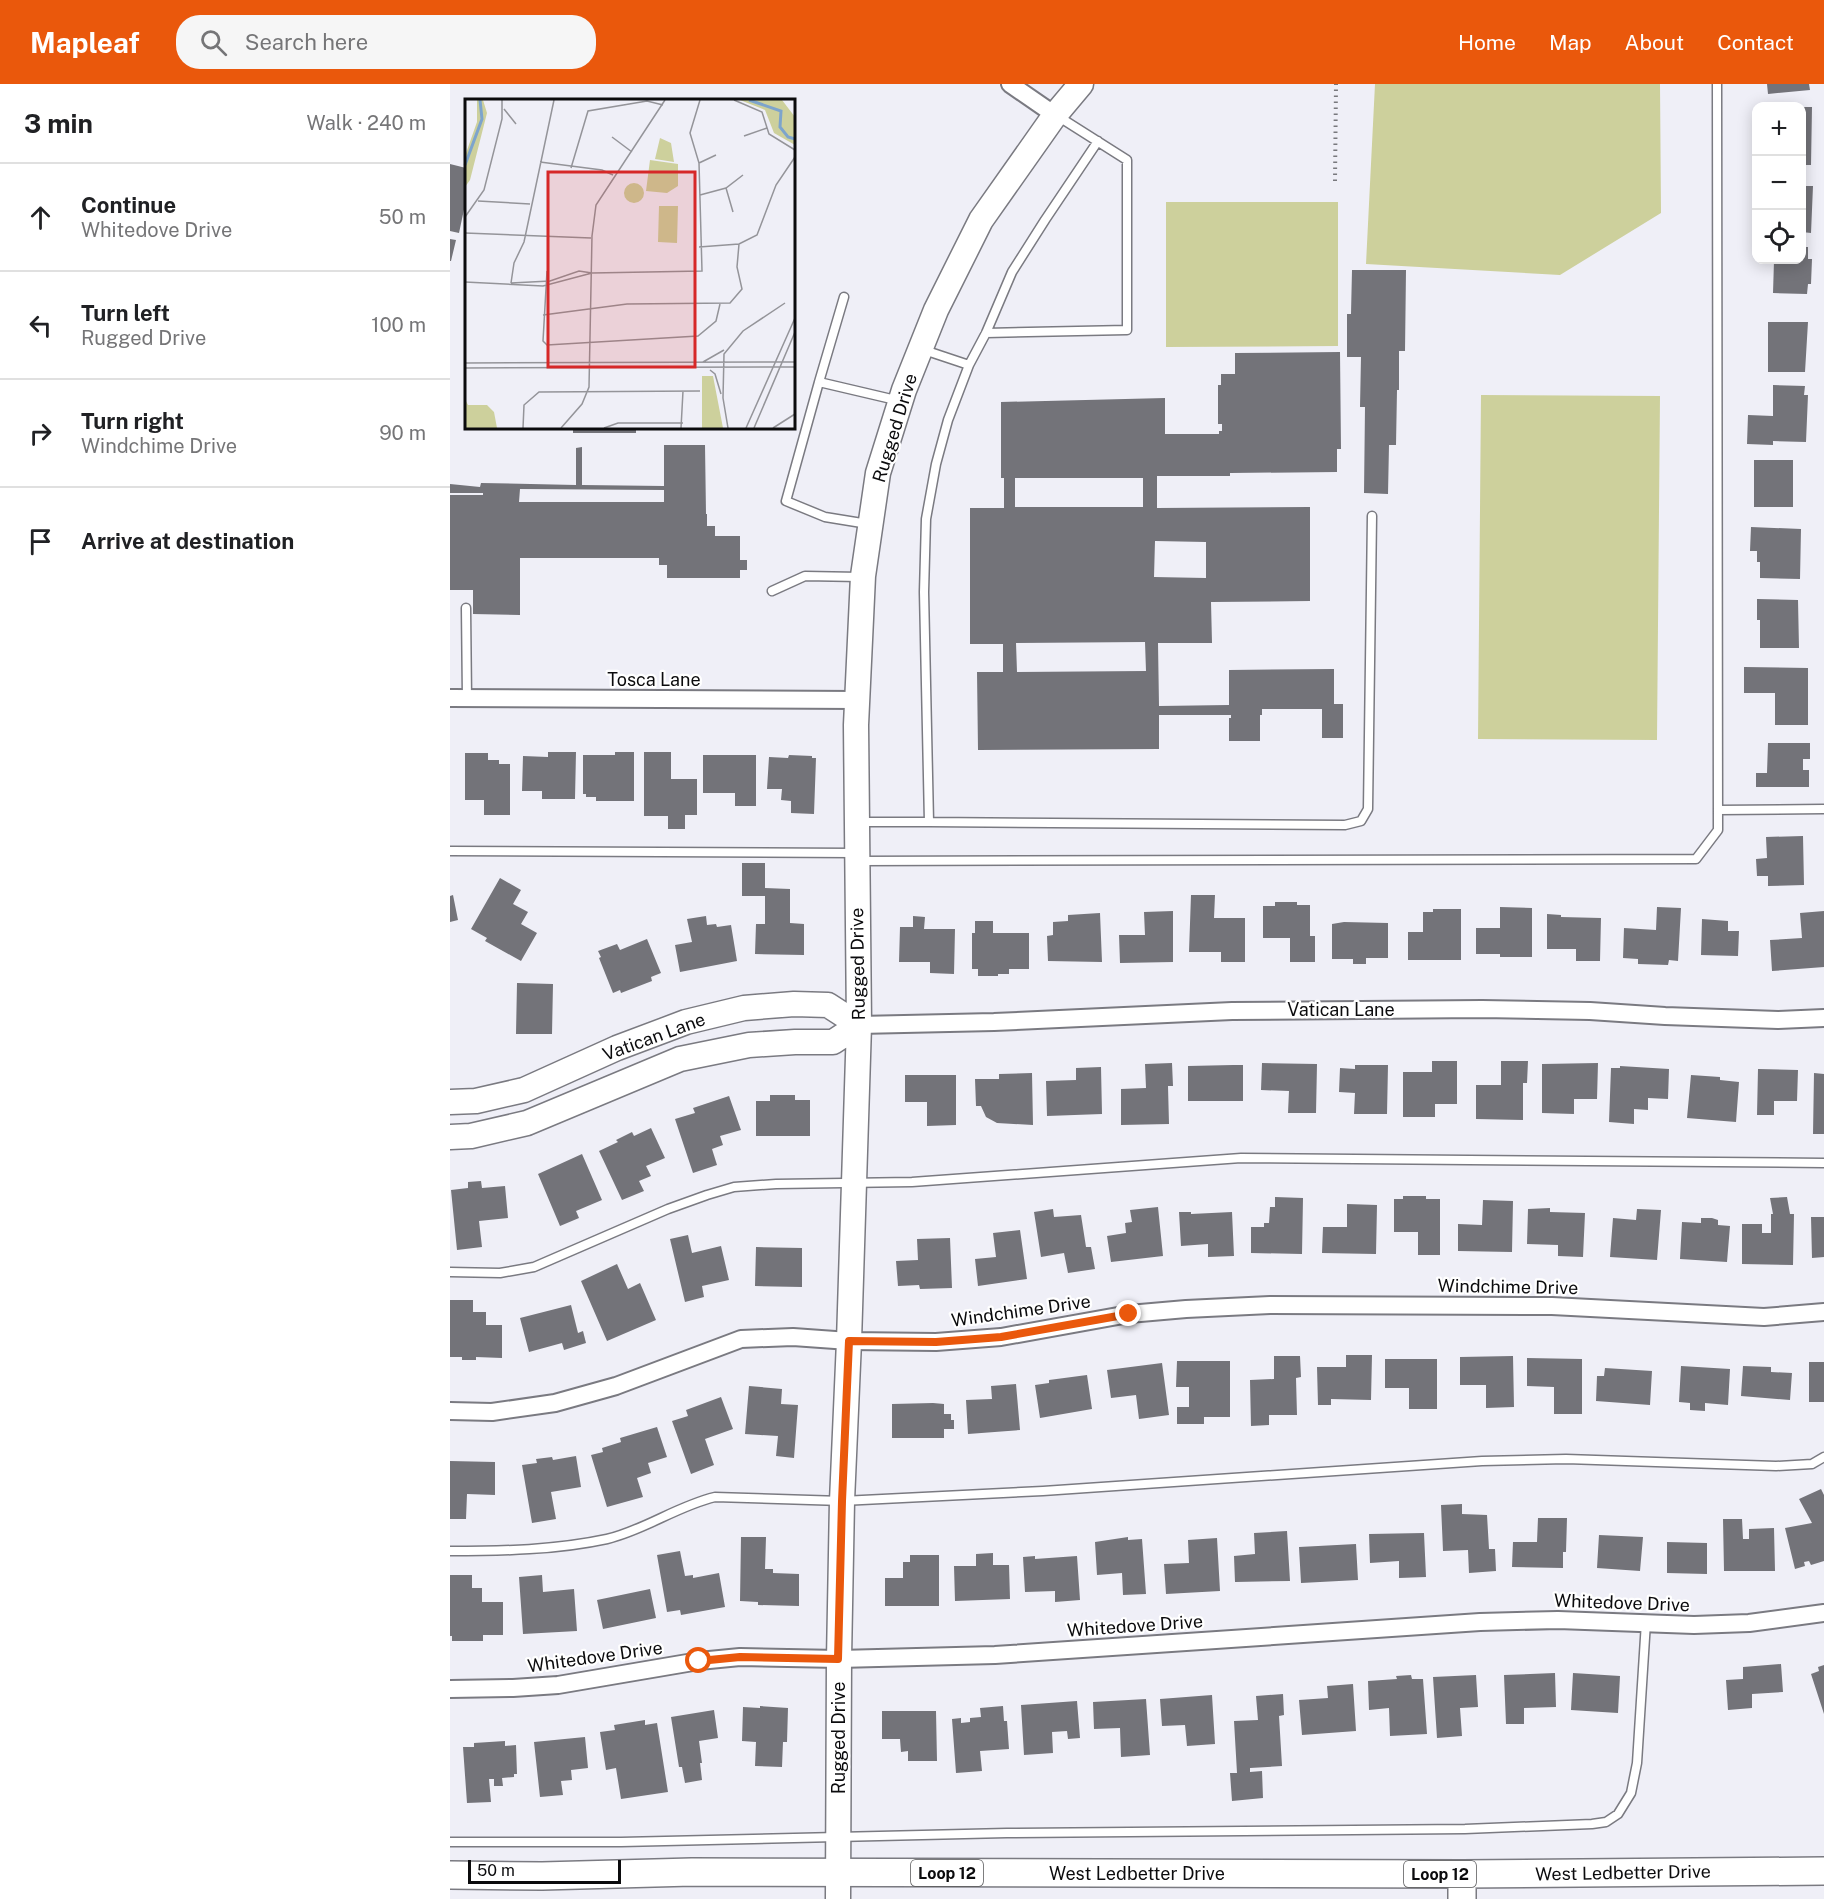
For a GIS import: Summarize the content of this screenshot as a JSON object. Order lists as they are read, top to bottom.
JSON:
{
  "streets": {
    "main road": ["Loop 12", "West Ledbetter Drive"],
    "street": [
      "Rugged Drive",
      "Tosca Lane",
      "Vatican Lane",
      "Windchime Drive",
      "Whitedove Drive"
    ]
  },
  "crossings": [
    ["Rugged Drive", "Tosca Lane"],
    ["Rugged Drive", "Vatican Lane"],
    ["Rugged Drive", "Windchime Drive"],
    ["Rugged Drive", "Whitedove Drive"],
    ["Rugged Drive", "West Ledbetter Drive"]
  ],
  "scale_bar": "50 m",
  "page": {
    "header": "Mapleaf",
    "search": "Search here",
    "nav": [
      "Home",
      "Map",
      "About",
      "Contact"
    ],
    "heading": ["3 min", "Walk · 240 m"],
    "map_buttons": ["+", "−"],
    "list": [
      ["Continue", "Whitedove Drive", "50 m"],
      ["Turn left", "Rugged Drive", "100 m"],
      ["Turn right", "Windchime Drive", "90 m"],
      "Arrive at destination"
    ],
    "scale": "50 m"
  }
}
